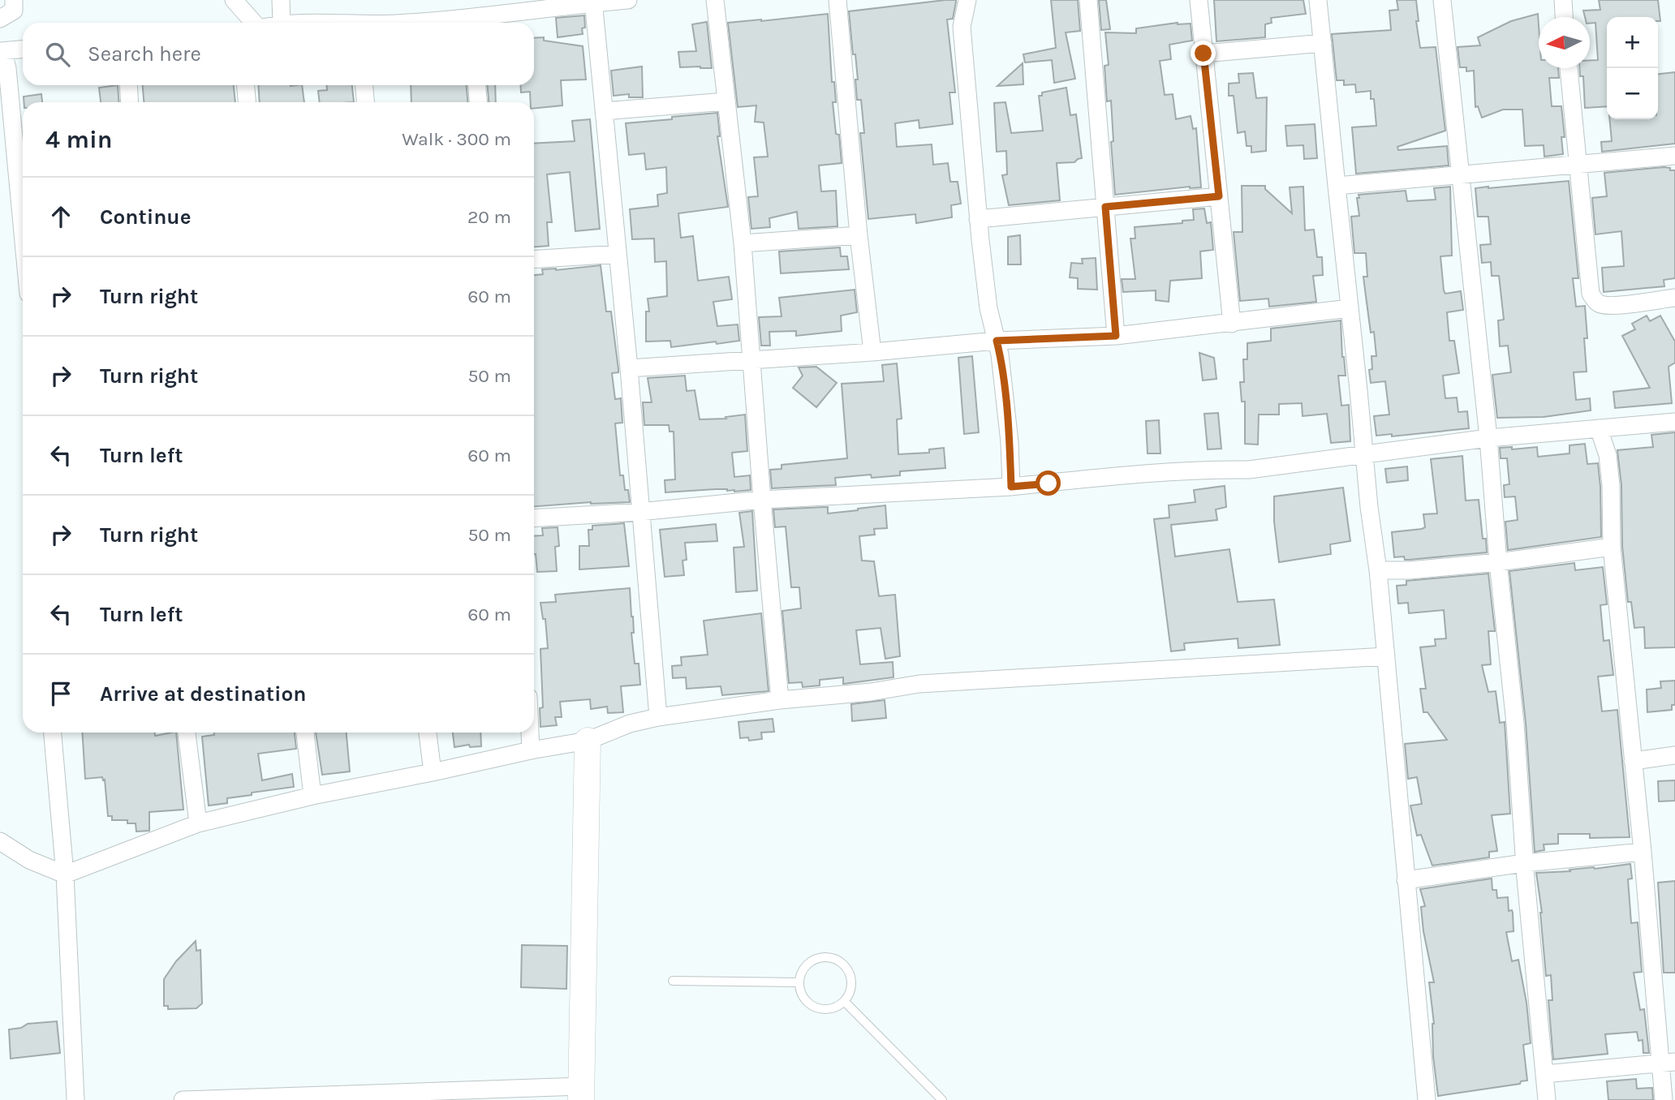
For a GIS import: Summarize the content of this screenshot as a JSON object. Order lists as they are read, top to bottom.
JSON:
{
  "north": "left",
  "page": {
    "map_buttons": ["+", "−"],
    "search": "Search here",
    "heading": ["4 min", "Walk · 300 m"],
    "list": [
      ["Continue", "20 m"],
      ["Turn right", "60 m"],
      ["Turn right", "50 m"],
      ["Turn left", "60 m"],
      ["Turn right", "50 m"],
      ["Turn left", "60 m"],
      "Arrive at destination"
    ]
  }
}
